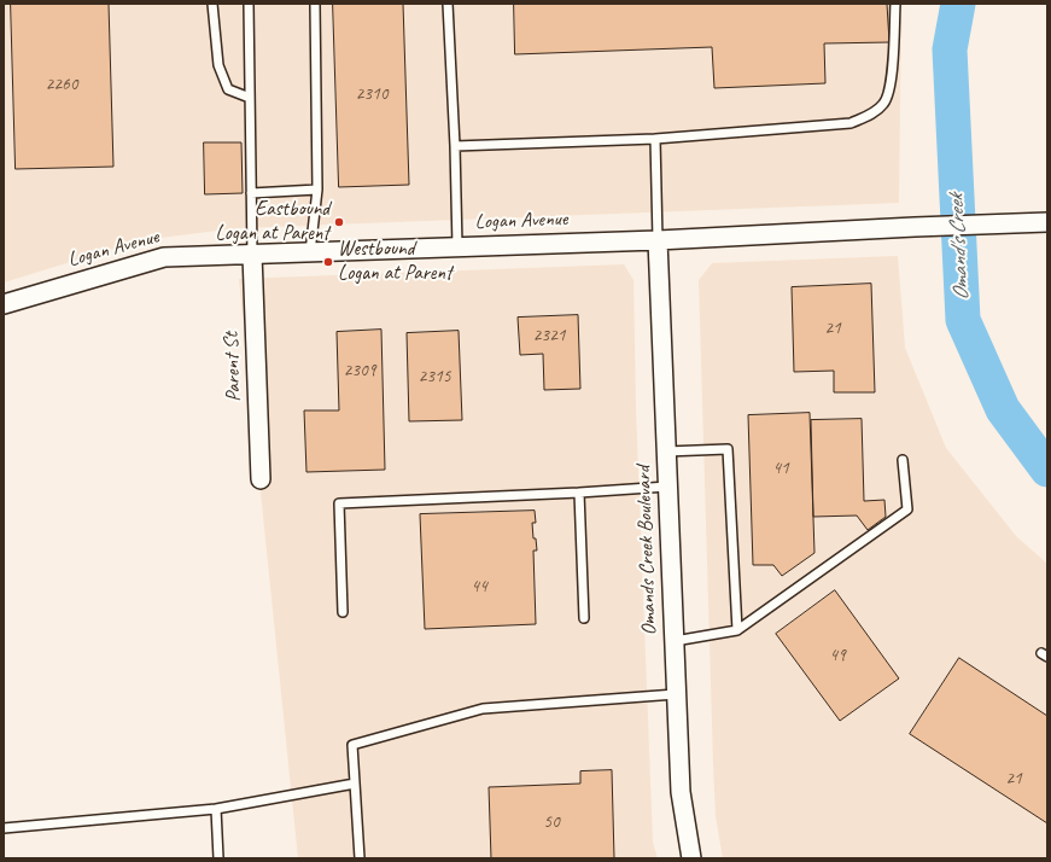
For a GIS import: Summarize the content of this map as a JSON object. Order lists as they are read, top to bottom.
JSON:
{
  "streets": {
    "street": ["Logan Avenue", "Parent St", "Omands Creek Boulevard"]
  },
  "crossings": [
    ["Logan Avenue", "Parent St"],
    ["Logan Avenue", "Omands Creek Boulevard"]
  ],
  "water": ["Omand's Creek"],
  "places": ["Eastbound Logan at Parent", "Westbound Logan at Parent"],
  "house_numbers": [
    "2260",
    "2310",
    "21",
    "2321",
    "2309",
    "2315",
    "41",
    "44",
    "49",
    "21",
    "50"
  ]
}
